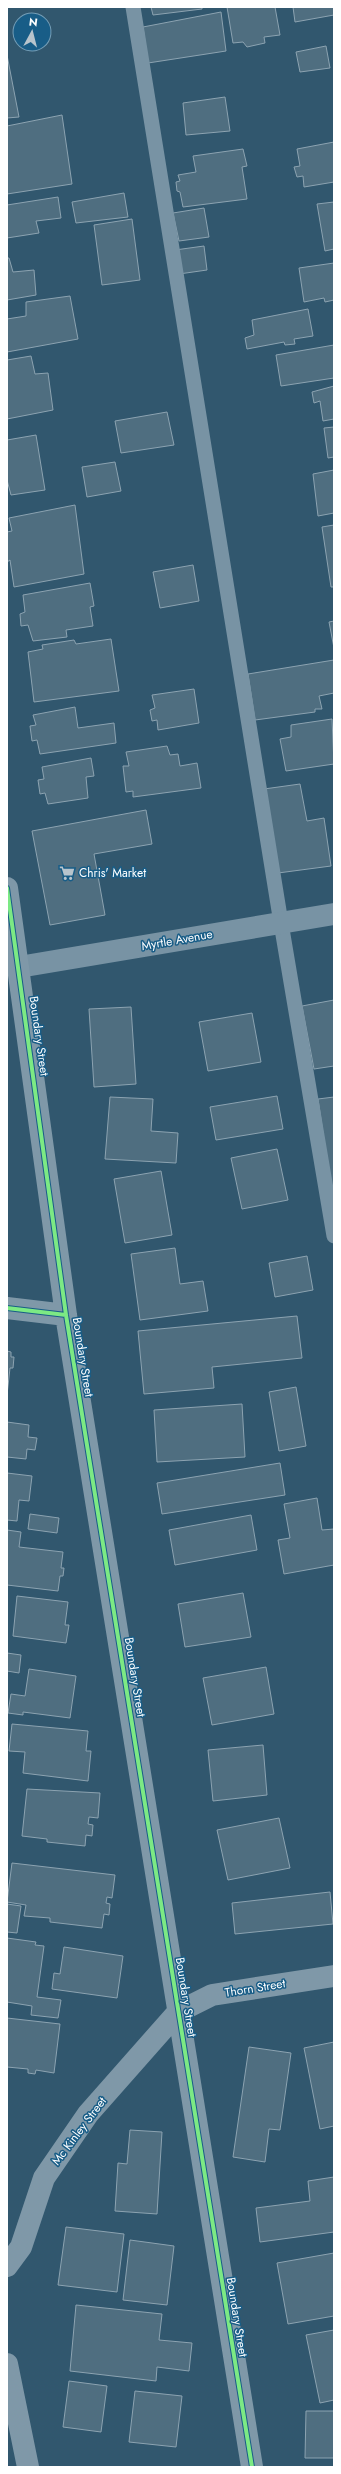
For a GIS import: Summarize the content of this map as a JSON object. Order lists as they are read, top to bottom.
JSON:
{
  "streets": {
    "street": [
      "Myrtle Avenue",
      "Boundary Street",
      "Thorn Street",
      "Mc Kinley Street"
    ]
  },
  "crossings": [
    ["Myrtle Avenue", "Boundary Street"],
    ["Boundary Street", "Thorn Street"],
    ["Boundary Street", "Mc Kinley Street"],
    ["Thorn Street", "Mc Kinley Street"]
  ],
  "places": {
    "supermarket": ["Chris' Market"]
  },
  "north": "top"
}
